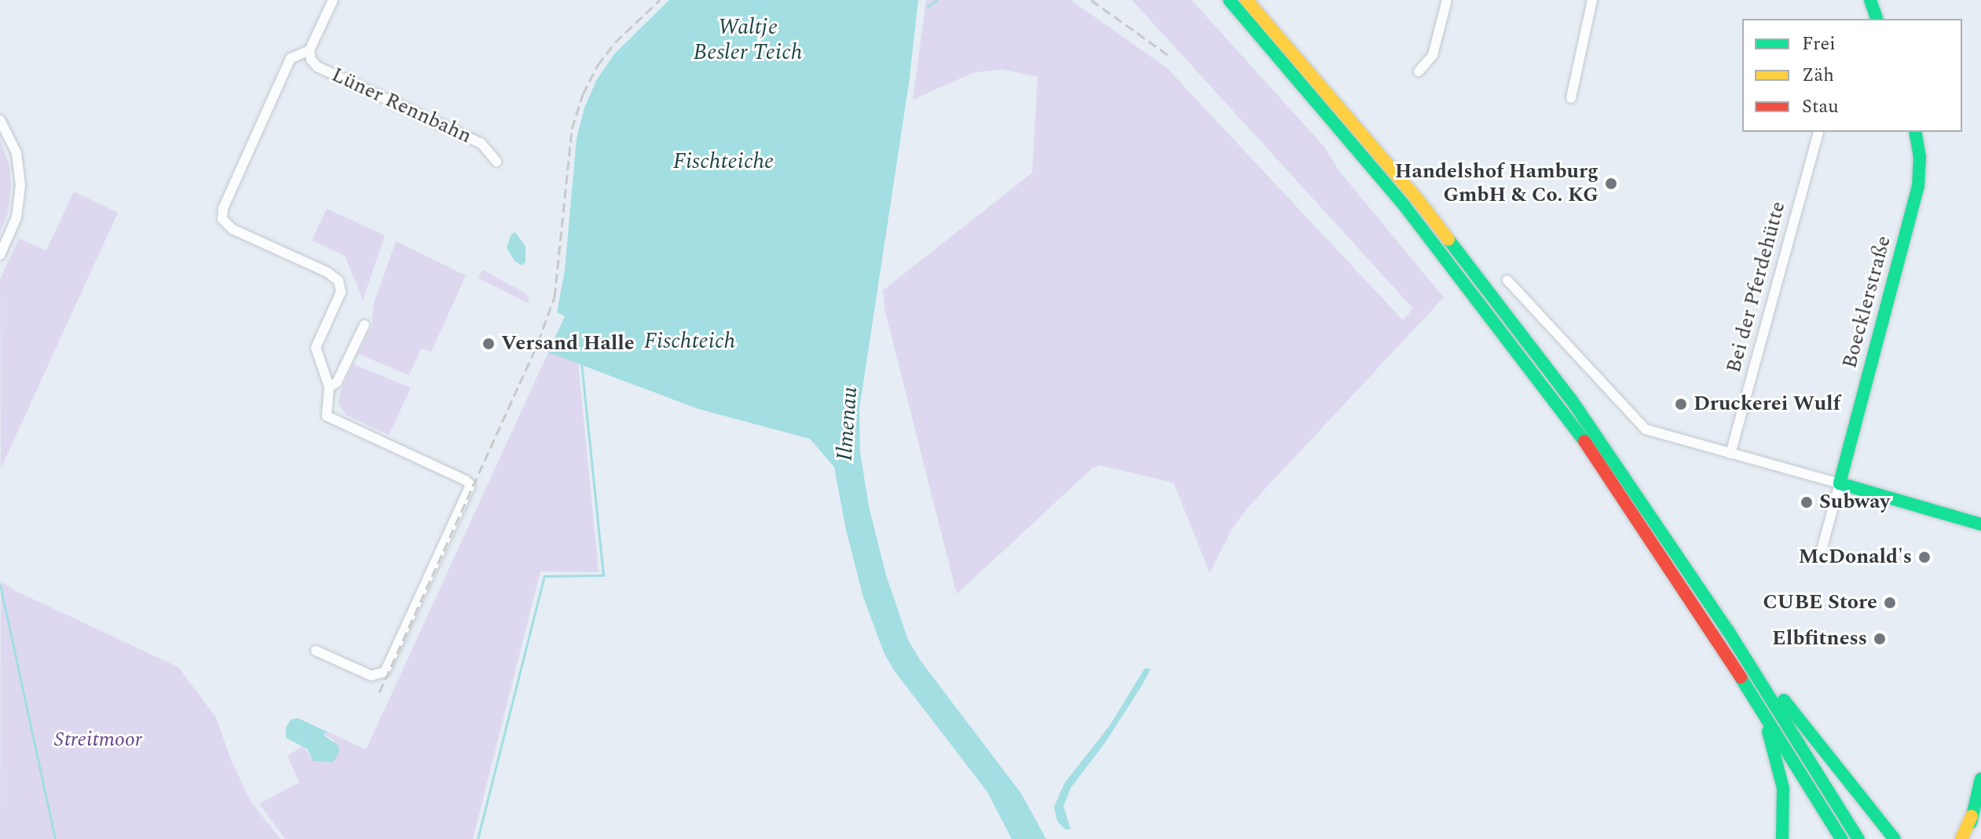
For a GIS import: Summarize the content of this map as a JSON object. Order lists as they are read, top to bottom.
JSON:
{
  "streets": {
    "main road": ["Boecklerstraße"],
    "street": ["Lüner Rennbahn", "Bei der Pferdehütte"]
  },
  "water": [
    "Waltje Besler Teich",
    "Fischteiche",
    "Fischteich",
    "Ilmenau"
  ],
  "parks": ["Streitmoor"],
  "places": [
    "Handelshof Hamburg GmbH & Co. KG",
    "Versand Halle",
    "Druckerei Wulf",
    "Subway",
    "McDonald's",
    "CUBE Store",
    "Elbfitness"
  ],
  "legend": ["Frei", "Zäh", "Stau"]
}
